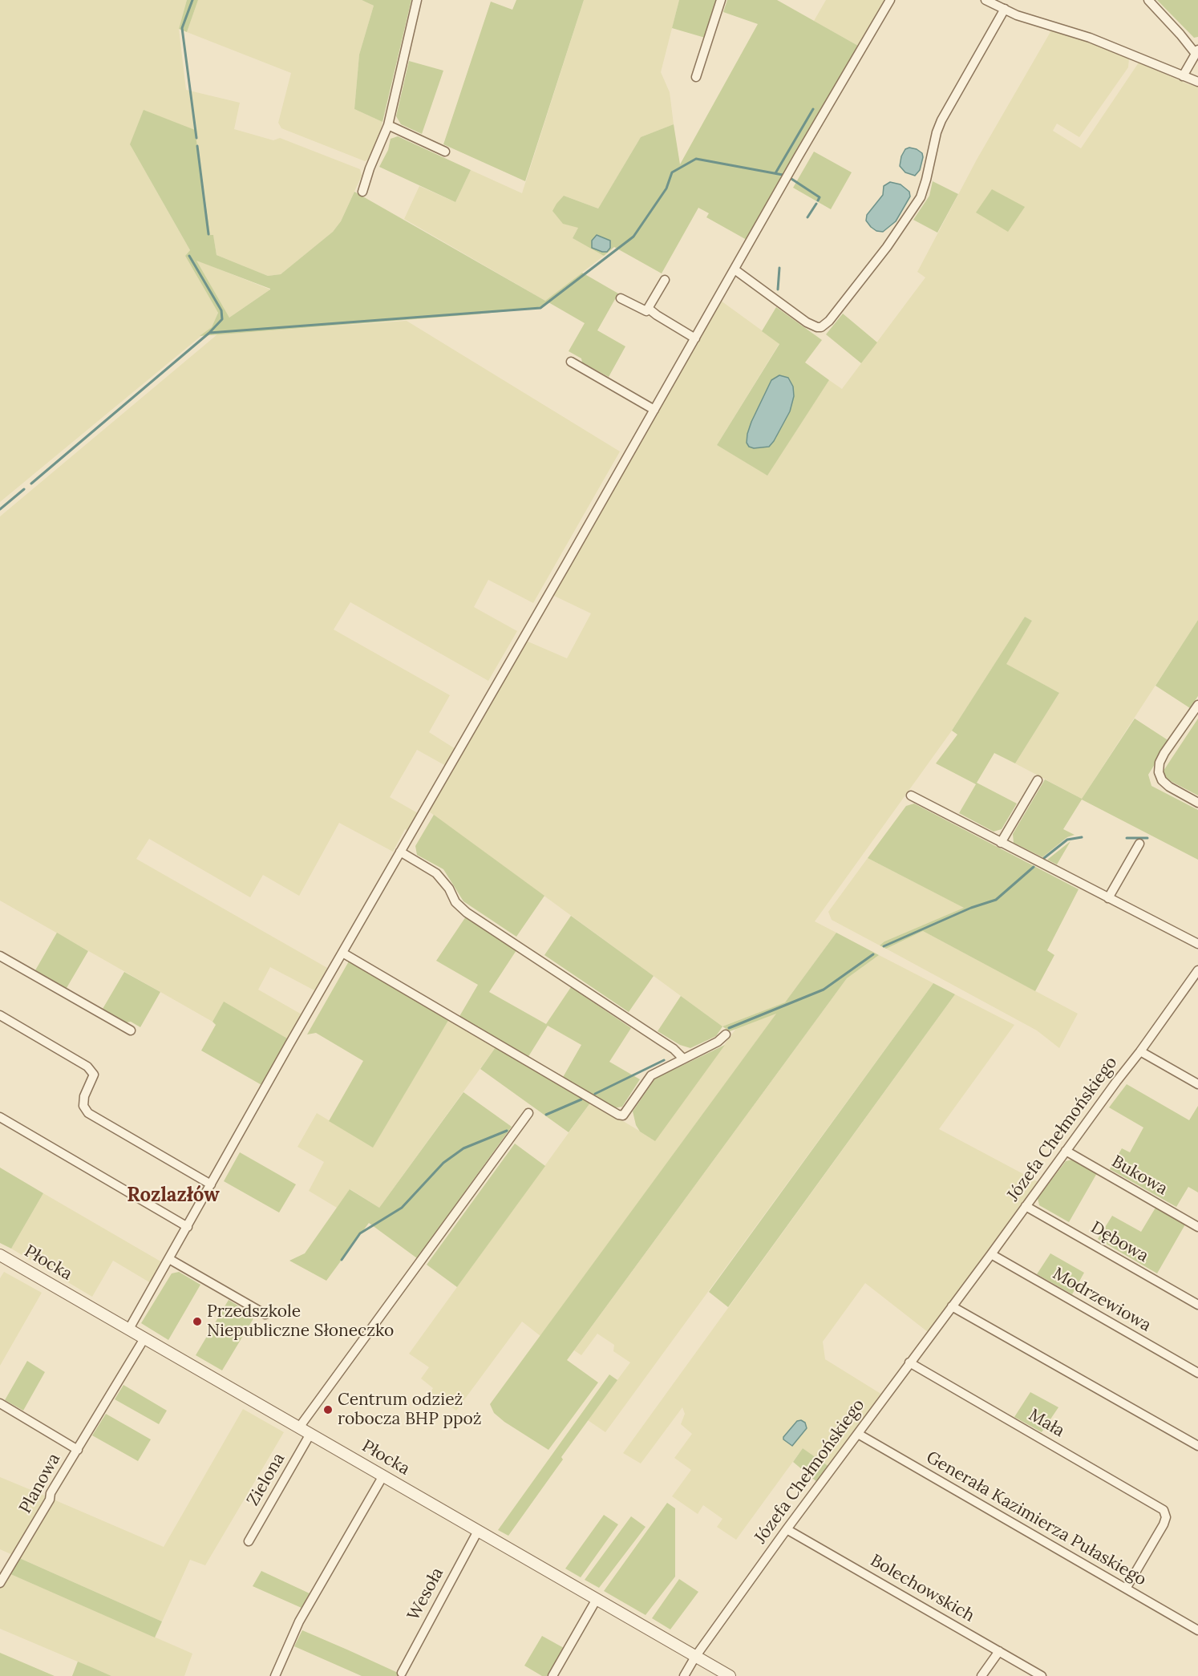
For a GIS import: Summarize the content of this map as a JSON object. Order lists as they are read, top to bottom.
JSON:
{
  "streets": {
    "street": [
      "Józefa Chełmońskiego",
      "Bukowa",
      "Dębowa",
      "Płocka",
      "Modrzewiowa",
      "Mała",
      "Zielona",
      "Planowa",
      "Generała Kazimierza Pułaskiego",
      "Bolechowskich",
      "Wesoła"
    ]
  },
  "crossings": [
    ["Józefa Chełmońskiego", "Bukowa"],
    ["Józefa Chełmońskiego", "Dębowa"],
    ["Józefa Chełmońskiego", "Płocka"],
    ["Józefa Chełmońskiego", "Modrzewiowa"],
    ["Józefa Chełmońskiego", "Mała"],
    ["Józefa Chełmońskiego", "Generała Kazimierza Pułaskiego"],
    ["Józefa Chełmońskiego", "Bolechowskich"],
    ["Płocka", "Zielona"],
    ["Płocka", "Planowa"],
    ["Płocka", "Wesoła"],
    ["Mała", "Generała Kazimierza Pułaskiego"]
  ],
  "districts": ["Rozlazłów"],
  "places": ["Przedszkole Niepubliczne Słoneczko", "Centrum odzież robocza BHP ppoż"]
}
